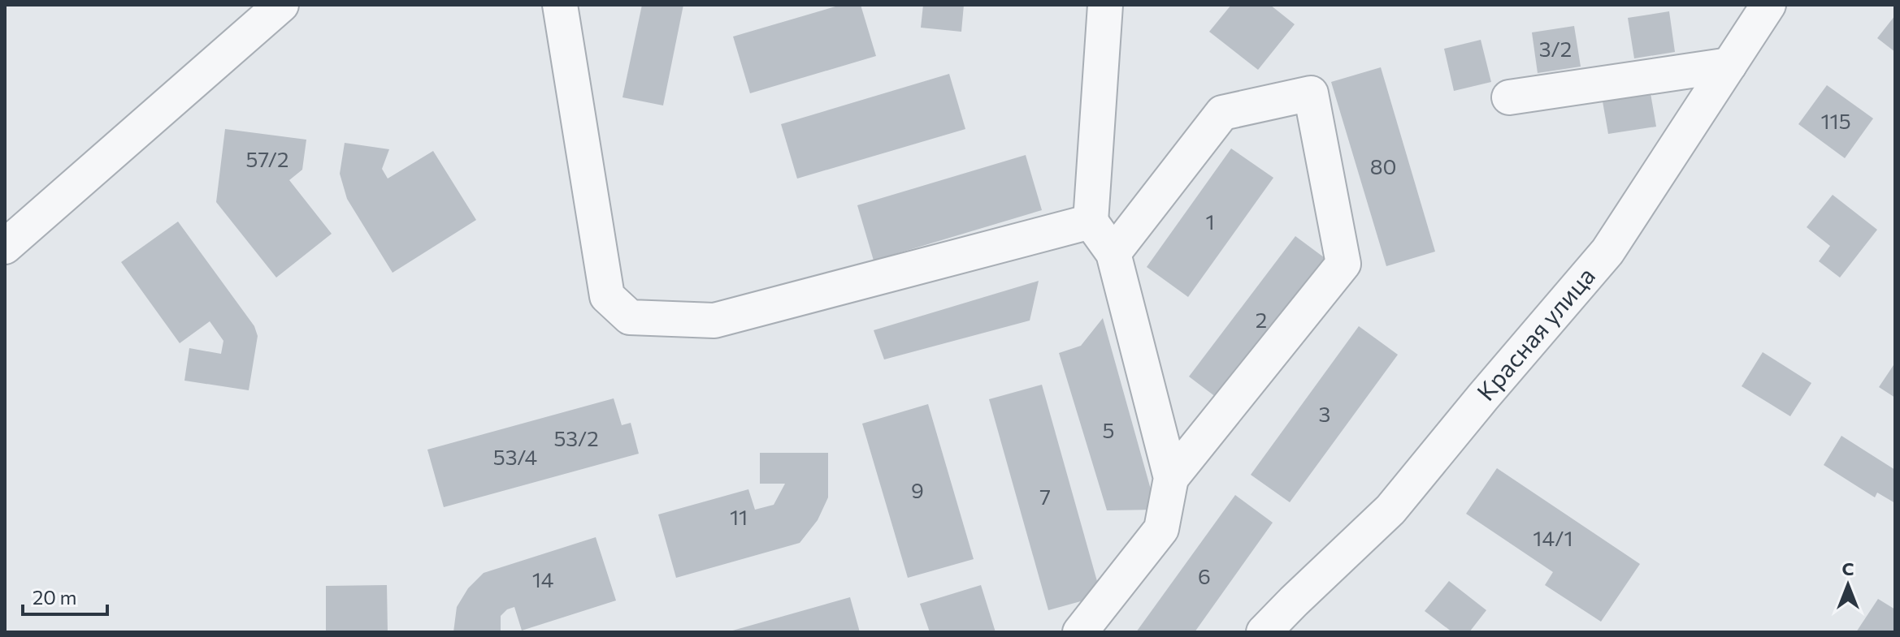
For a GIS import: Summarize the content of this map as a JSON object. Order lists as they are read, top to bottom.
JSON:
{
  "streets": {
    "street": ["Красная улица"]
  },
  "house_numbers": [
    "3/2",
    "115",
    "57/2",
    "80",
    "1",
    "2",
    "3",
    "5",
    "53/2",
    "53/4",
    "9",
    "7",
    "11",
    "14/1",
    "6",
    "14"
  ],
  "scale_bar": "20 m",
  "north": "top"
}
